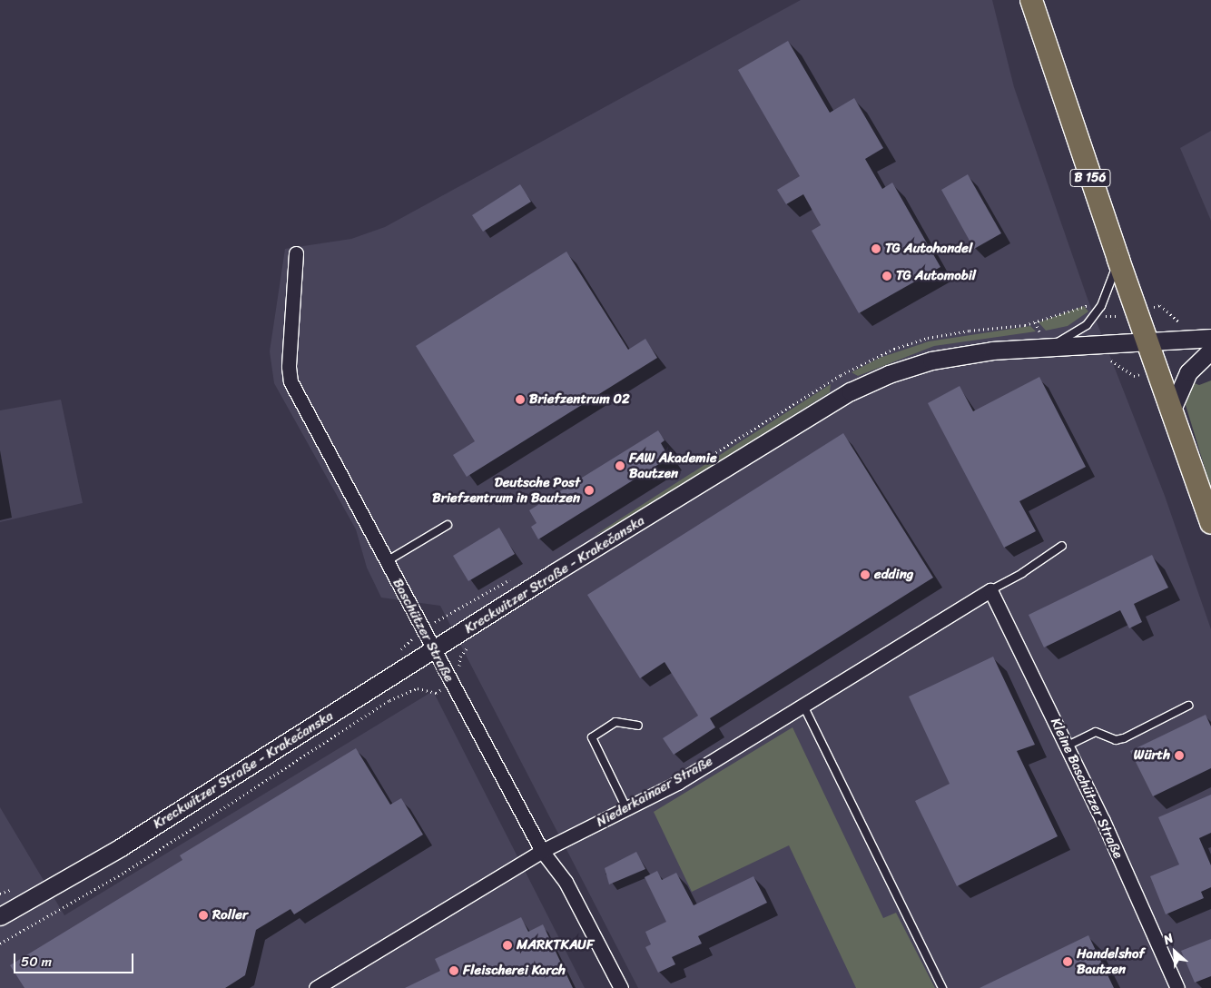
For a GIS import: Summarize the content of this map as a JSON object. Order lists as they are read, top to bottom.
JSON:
{
  "streets": {
    "main road": ["B 156"],
    "street": [
      "Kreckwitzer Straße - Krakečanska",
      "Baschützer Straße",
      "Kleine Baschützer Straße",
      "Niederkainaer Straße"
    ]
  },
  "crossings": [
    ["B 156", "Kreckwitzer Straße - Krakečanska"],
    ["Kreckwitzer Straße - Krakečanska", "Baschützer Straße"],
    ["Baschützer Straße", "Niederkainaer Straße"],
    ["Kleine Baschützer Straße", "Niederkainaer Straße"]
  ],
  "places": [
    "TG Autohandel",
    "TG Automobil",
    "Briefzentrum 02",
    "FAW Akademie Bautzen",
    "Deutsche Post Briefzentrum in Bautzen",
    "edding",
    "Würth",
    "Roller",
    "MARKTKAUF",
    "Handelshof Bautzen",
    "Fleischerei Korch"
  ],
  "scale_bar": "50 m",
  "north": "top left"
}
